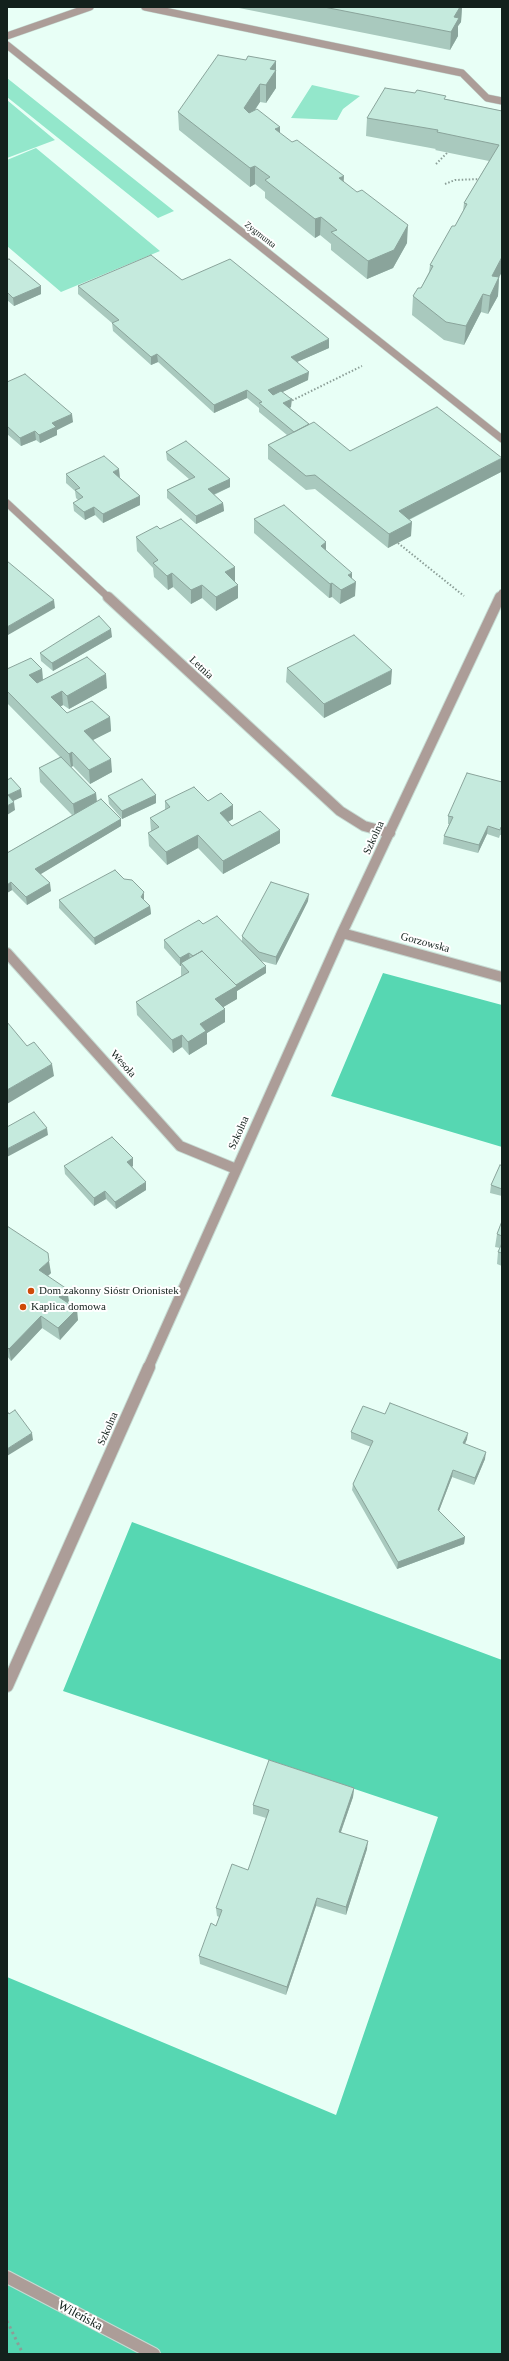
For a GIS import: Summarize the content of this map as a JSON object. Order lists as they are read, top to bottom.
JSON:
{
  "streets": {
    "street": [
      "Zygmunta",
      "Letnia",
      "Szkolna",
      "Gorzowska",
      "Wesoła",
      "Wileńska"
    ]
  },
  "crossings": [
    ["Letnia", "Szkolna"],
    ["Szkolna", "Gorzowska"],
    ["Szkolna", "Wesoła"]
  ],
  "places": ["Dom zakonny Sióstr Orionistek", "Kaplica domowa"]
}
